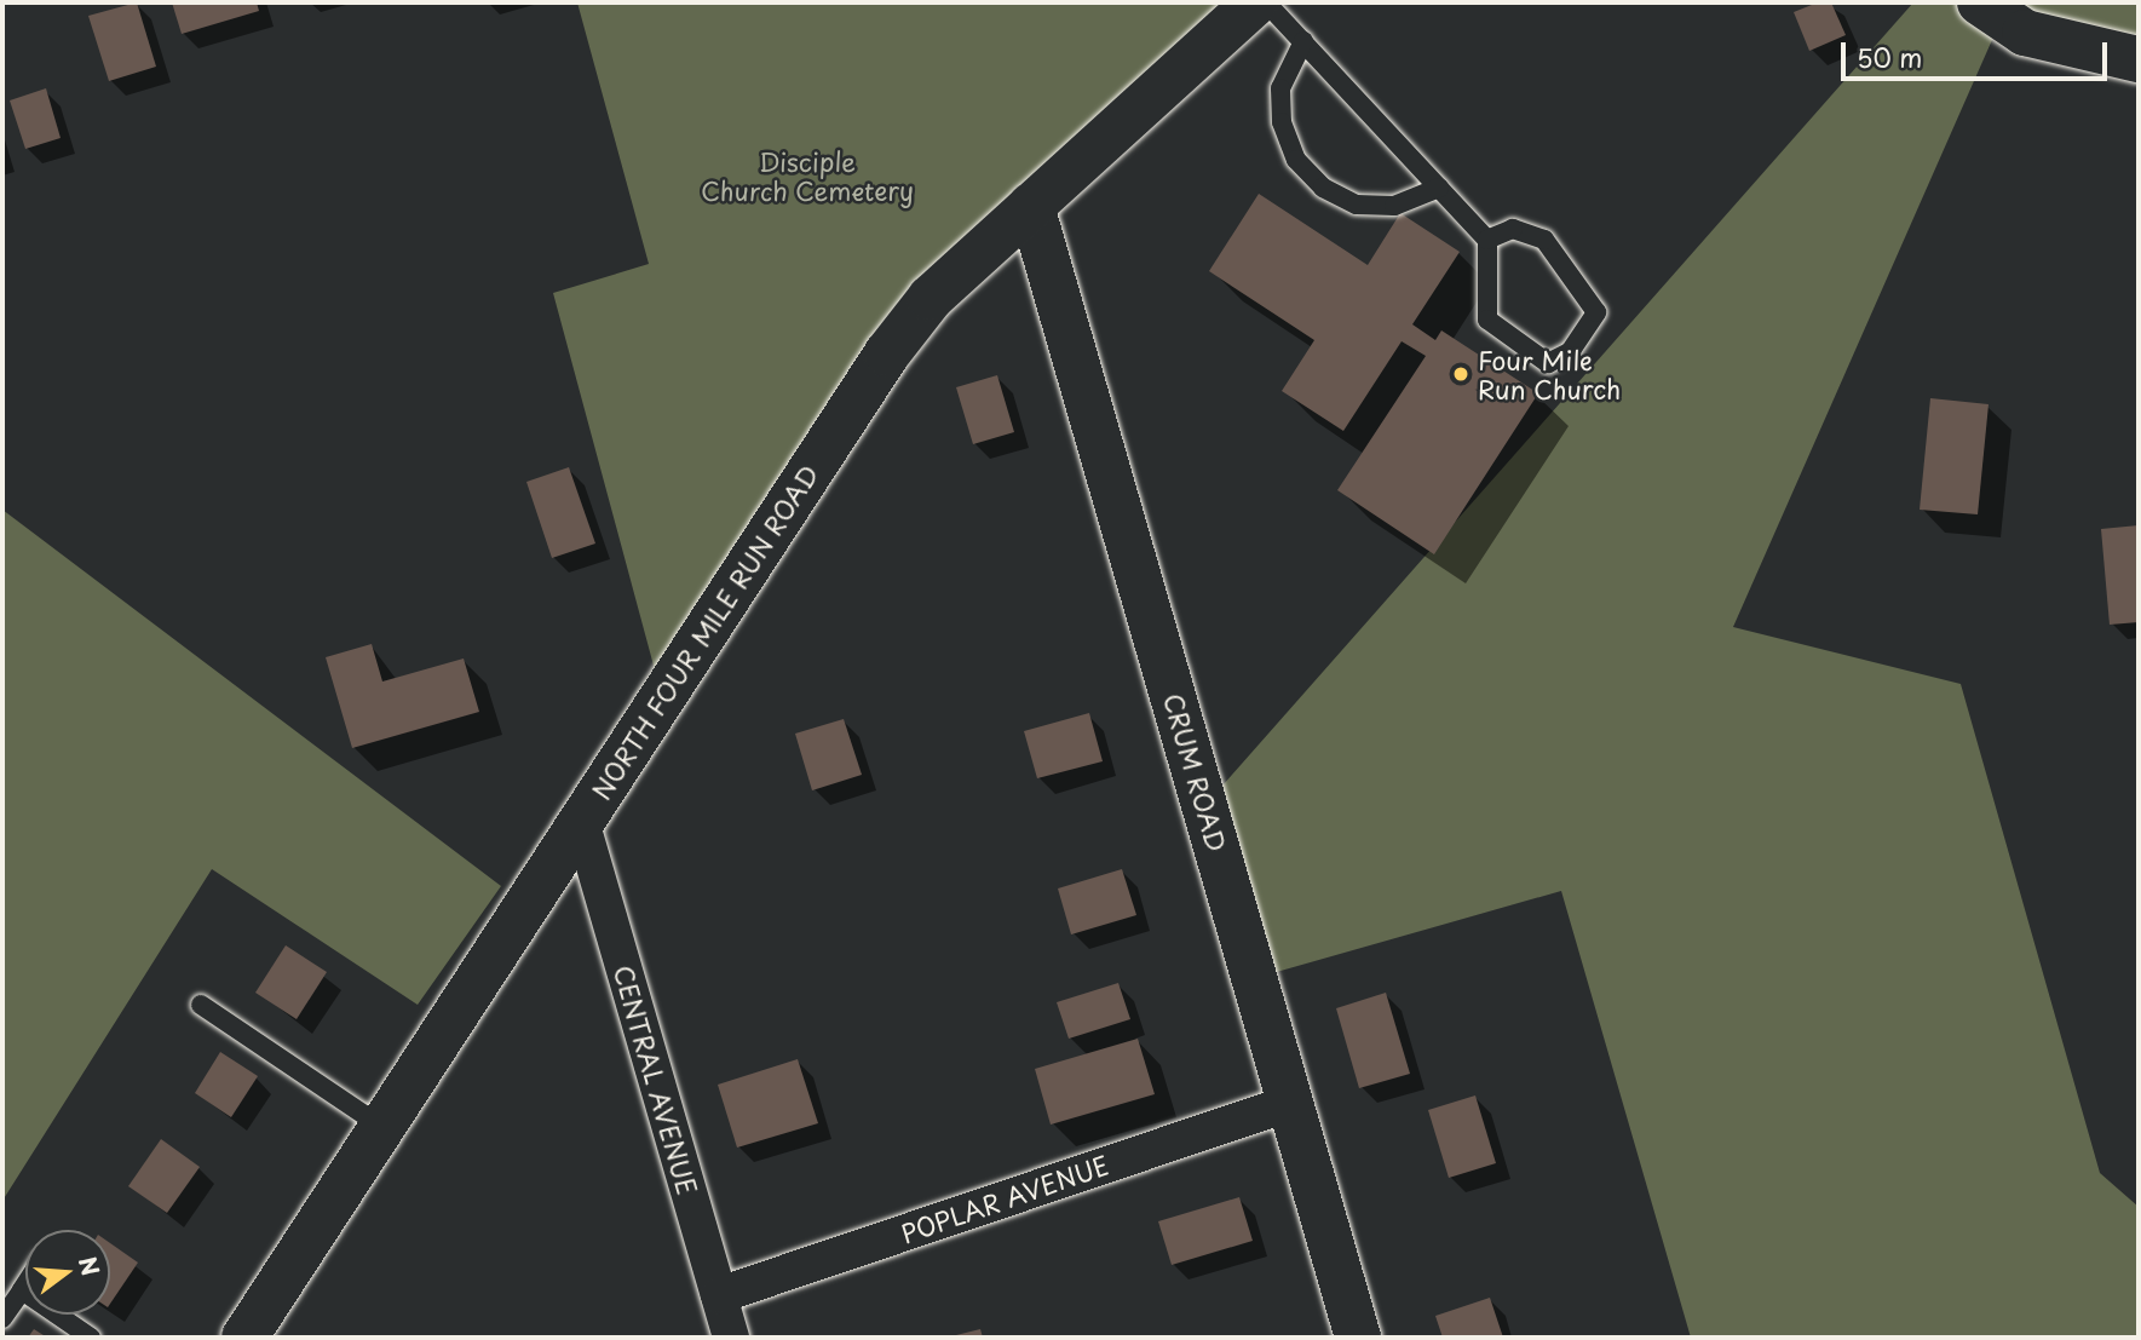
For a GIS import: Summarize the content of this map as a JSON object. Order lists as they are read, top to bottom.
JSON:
{
  "streets": {
    "street": [
      "NORTH FOUR MILE RUN ROAD",
      "CRUM ROAD",
      "CENTRAL AVENUE",
      "POPLAR AVENUE"
    ]
  },
  "crossings": [
    ["NORTH FOUR MILE RUN ROAD", "CRUM ROAD"],
    ["NORTH FOUR MILE RUN ROAD", "CENTRAL AVENUE"],
    ["CRUM ROAD", "POPLAR AVENUE"],
    ["CENTRAL AVENUE", "POPLAR AVENUE"]
  ],
  "parks": ["Disciple Church Cemetery"],
  "places": ["Four Mile Run Church"],
  "scale_bar": "50 m",
  "north": "right"
}
